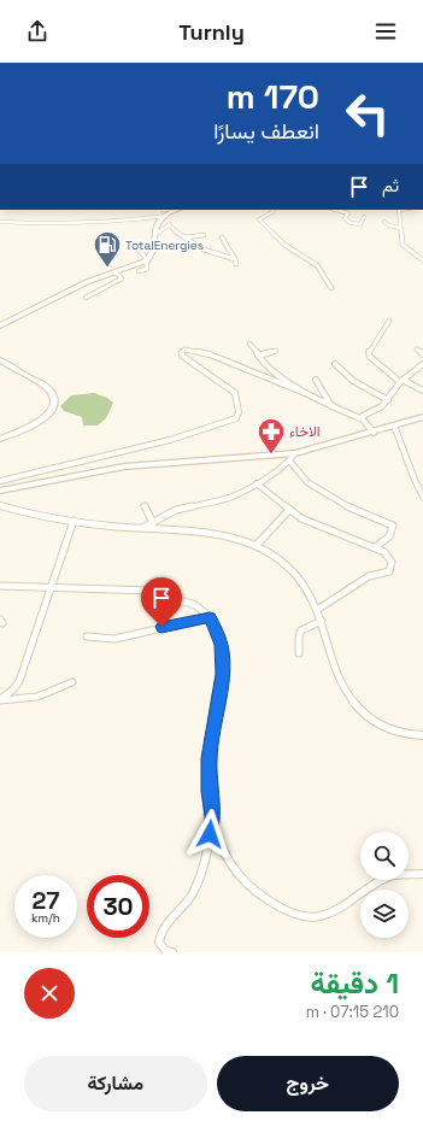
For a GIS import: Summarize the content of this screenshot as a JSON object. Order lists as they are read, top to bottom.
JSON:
{
  "places": {
    "fuel station": ["TotalEnergies"],
    "pharmacy": ["الاخاء"]
  },
  "page": {
    "header": "Turnly",
    "turn": ["170 m", "انعطف يسارًا"],
    "then": "ثم",
    "speed": "27 km/h",
    "limit": "30",
    "heading": ["1 دقيقة", "210 m · 07:15"],
    "buttons": ["خروج", "مشاركة"]
  }
}
